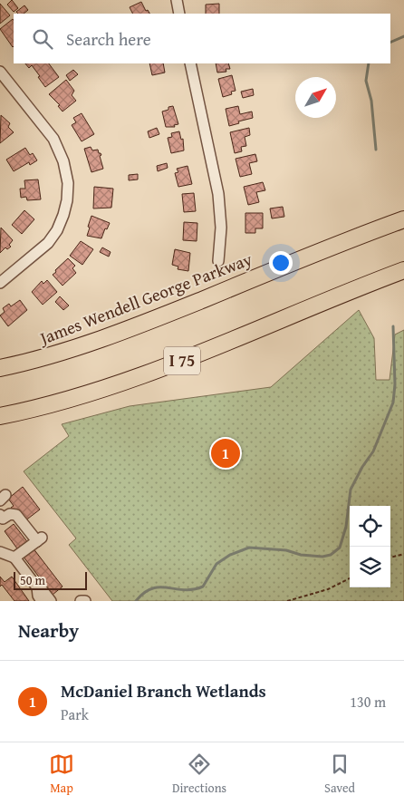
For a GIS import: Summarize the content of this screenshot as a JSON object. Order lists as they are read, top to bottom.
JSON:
{
  "streets": {
    "highway": ["James Wendell George Parkway", "I 75"]
  },
  "scale_bar": "50 m",
  "north": "top right",
  "page": {
    "search": "Search here",
    "pins": "1",
    "scale": "50 m",
    "heading": "Nearby",
    "list": [
      {
        "mark": "1",
        "name": "McDaniel Branch Wetlands",
        "note": "Park",
        "value": "130 m"
      }
    ],
    "nav": ["Map", "Directions", "Saved"]
  }
}
